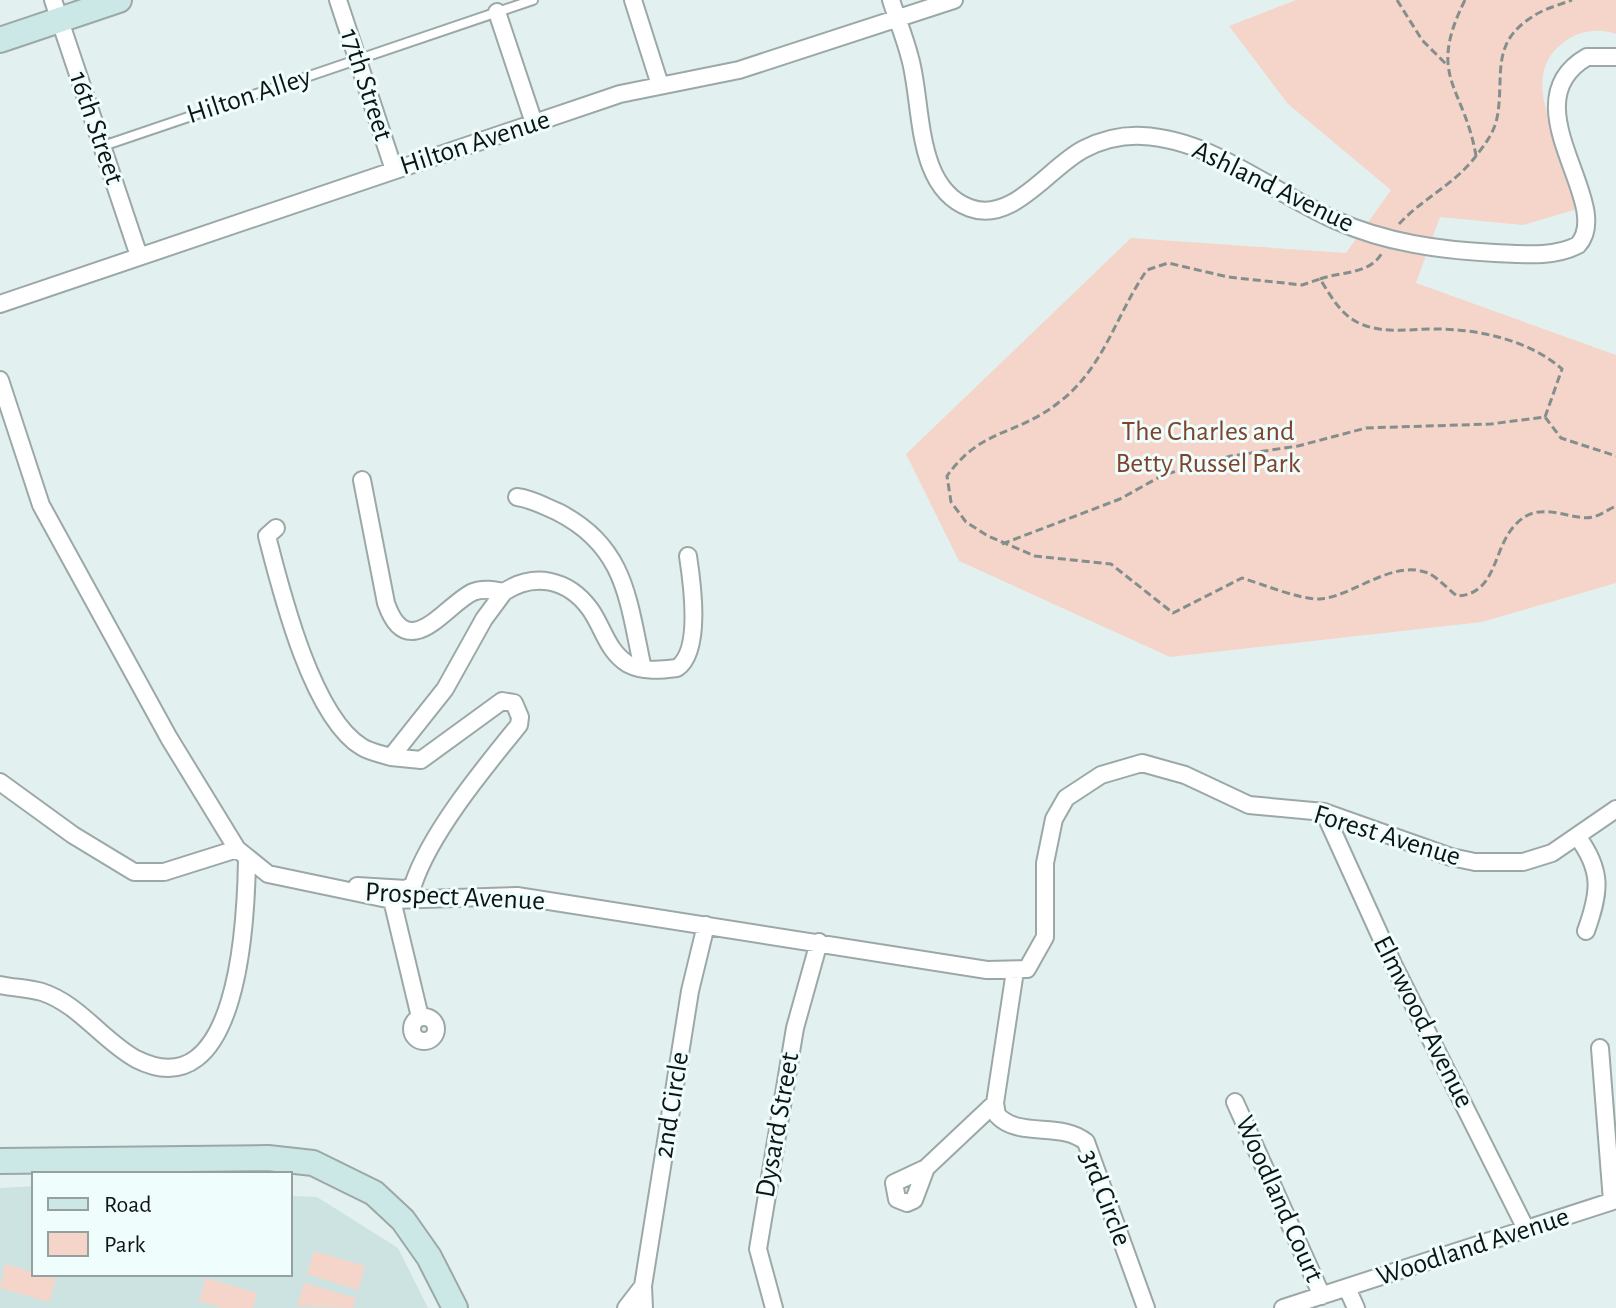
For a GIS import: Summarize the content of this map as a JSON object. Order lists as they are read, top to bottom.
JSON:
{
  "streets": {
    "street": [
      "17th Street",
      "16th Street",
      "Hilton Avenue",
      "Ashland Avenue",
      "Forest Avenue",
      "Prospect Avenue",
      "Elmwood Avenue",
      "2nd Circle",
      "Dysard Street",
      "3rd Circle",
      "Woodland Court",
      "Woodland Avenue"
    ],
    "lane": ["Hilton Alley"]
  },
  "crossings": [
    ["17th Street", "Hilton Alley"],
    ["17th Street", "Hilton Avenue"],
    ["Hilton Alley", "16th Street"],
    ["16th Street", "Hilton Avenue"],
    ["Hilton Avenue", "Ashland Avenue"],
    ["Forest Avenue", "Prospect Avenue"],
    ["Forest Avenue", "Elmwood Avenue"],
    ["Prospect Avenue", "2nd Circle"],
    ["Prospect Avenue", "Dysard Street"],
    ["Elmwood Avenue", "Woodland Avenue"],
    ["Woodland Court", "Woodland Avenue"]
  ],
  "parks": ["The Charles and Betty Russel Park"],
  "legend": ["Road", "Park"]
}
